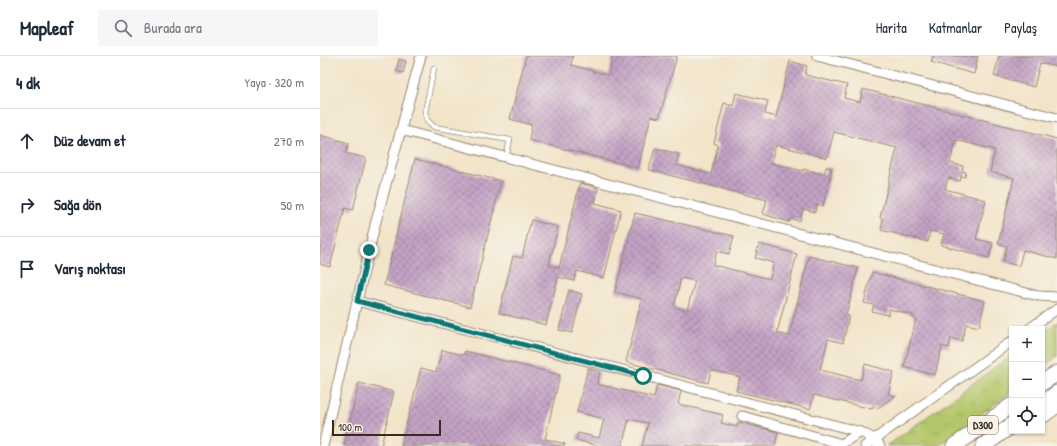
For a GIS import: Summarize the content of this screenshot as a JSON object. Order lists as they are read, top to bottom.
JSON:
{
  "streets": {
    "highway": ["D300"]
  },
  "scale_bar": "100 m",
  "page": {
    "header": "Mapleaf",
    "search": "Burada ara",
    "nav": ["Harita", "Katmanlar", "Paylaş"],
    "heading": ["4 dk", "Yaya · 320 m"],
    "list": [
      ["Düz devam et", "270 m"],
      ["Sağa dön", "50 m"],
      "Varış noktası"
    ],
    "map_buttons": ["+", "−"],
    "scale": "100 m"
  }
}
